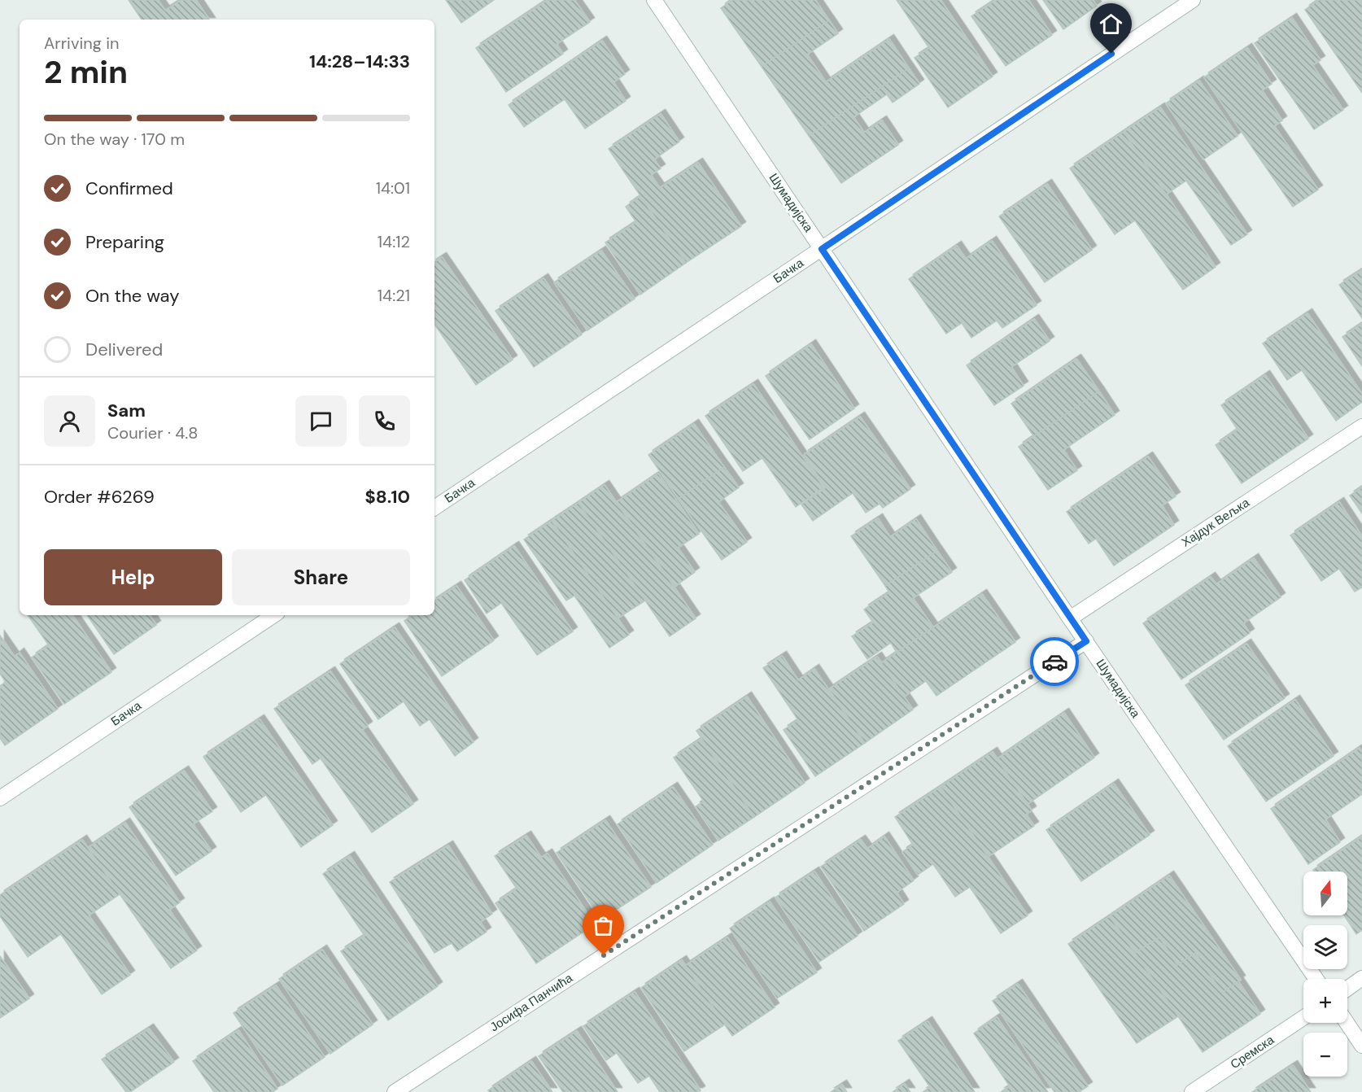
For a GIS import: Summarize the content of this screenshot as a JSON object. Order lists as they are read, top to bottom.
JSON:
{
  "streets": {
    "street": [
      "Шумадијска",
      "Бачка",
      "Хајдук Вељка",
      "Јосифа Панчића",
      "Сремска"
    ]
  },
  "crossings": [
    ["Шумадијска", "Бачка"],
    ["Шумадијска", "Хајдук Вељка"],
    ["Шумадијска", "Јосифа Панчића"]
  ],
  "north": "top",
  "page": {
    "heading": ["2 min", "Arriving in", "14:28–14:33"],
    "panel": [
      "Sam",
      "Courier · 4.8",
      "Order #6269",
      "$8.10"
    ],
    "bar": "On the way · 170 m",
    "list": [
      ["Confirmed", "14:01"],
      ["Preparing", "14:12"],
      ["On the way", "14:21"],
      "Delivered"
    ],
    "buttons": ["Help", "Share"],
    "map_buttons": ["+", "−"]
  }
}
